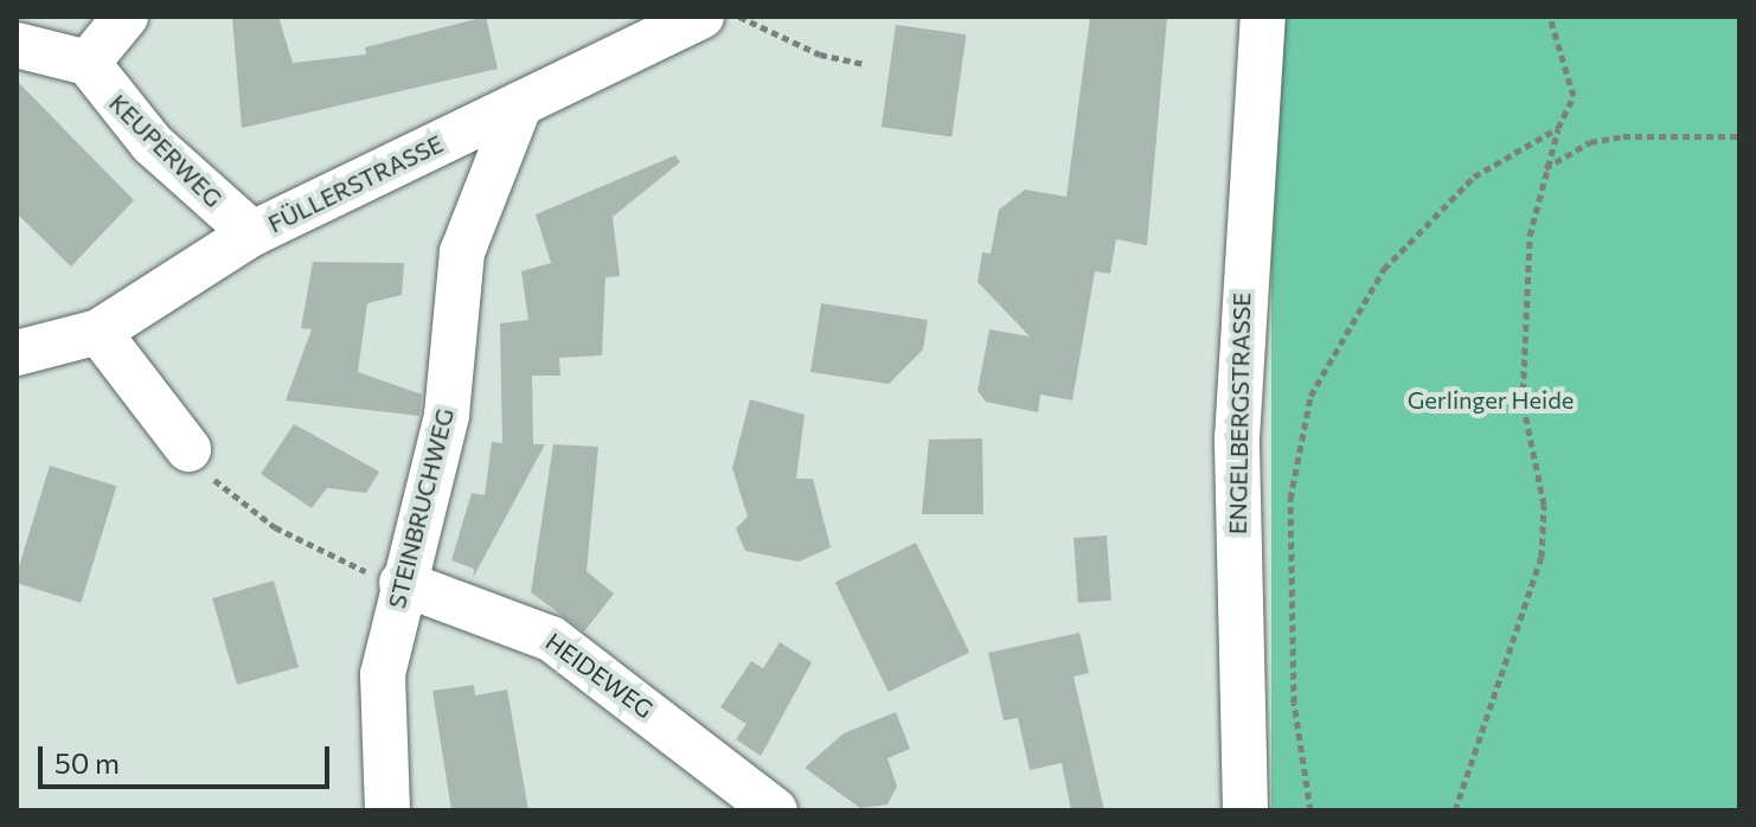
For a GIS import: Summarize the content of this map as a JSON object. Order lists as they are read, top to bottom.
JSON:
{
  "streets": {
    "street": [
      "KEUPERWEG",
      "FÜLLERSTRASSE",
      "ENGELBERGSTRASSE",
      "STEINBRUCHWEG",
      "HEIDEWEG"
    ]
  },
  "crossings": [
    ["KEUPERWEG", "FÜLLERSTRASSE"],
    ["FÜLLERSTRASSE", "STEINBRUCHWEG"],
    ["STEINBRUCHWEG", "HEIDEWEG"]
  ],
  "parks": ["Gerlinger Heide"],
  "scale_bar": "50 m"
}
